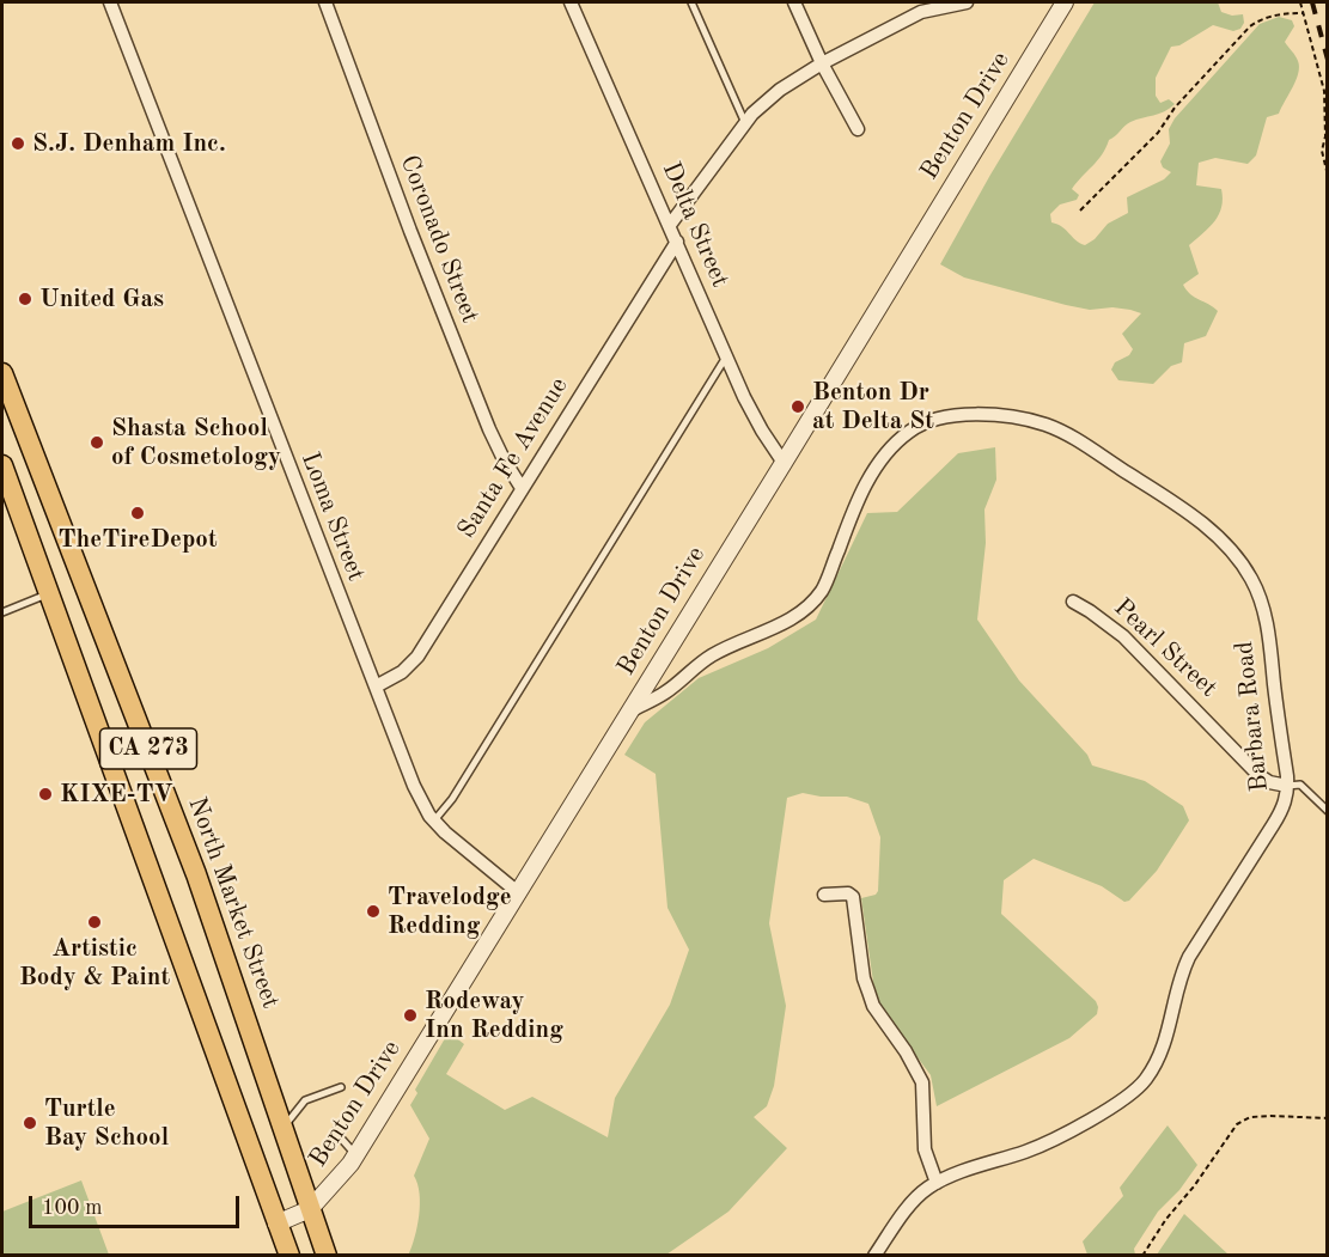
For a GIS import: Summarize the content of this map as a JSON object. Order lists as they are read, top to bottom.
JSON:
{
  "streets": {
    "main road": ["CA 273", "North Market Street"],
    "street": [
      "Benton Drive",
      "Delta Street",
      "Coronado Street",
      "Santa Fe Avenue",
      "Loma Street",
      "Pearl Street",
      "Barbara Road"
    ]
  },
  "crossings": [
    ["Benton Drive", "Delta Street"],
    ["Benton Drive", "Loma Street"],
    ["Benton Drive", "Barbara Road"],
    ["Benton Drive", "CA 273"],
    ["Benton Drive", "North Market Street"],
    ["Delta Street", "Santa Fe Avenue"],
    ["Coronado Street", "Santa Fe Avenue"],
    ["Santa Fe Avenue", "Loma Street"],
    ["Pearl Street", "Barbara Road"]
  ],
  "places": [
    "S.J. Denham Inc.",
    "United Gas",
    "Benton Dr at Delta St",
    "Shasta School of Cosmetology",
    "TheTireDepot",
    "KIXE-TV",
    "Travelodge Redding",
    "Artistic Body & Paint",
    "Rodeway Inn Redding",
    "Turtle Bay School"
  ],
  "scale_bar": "100 m"
}
